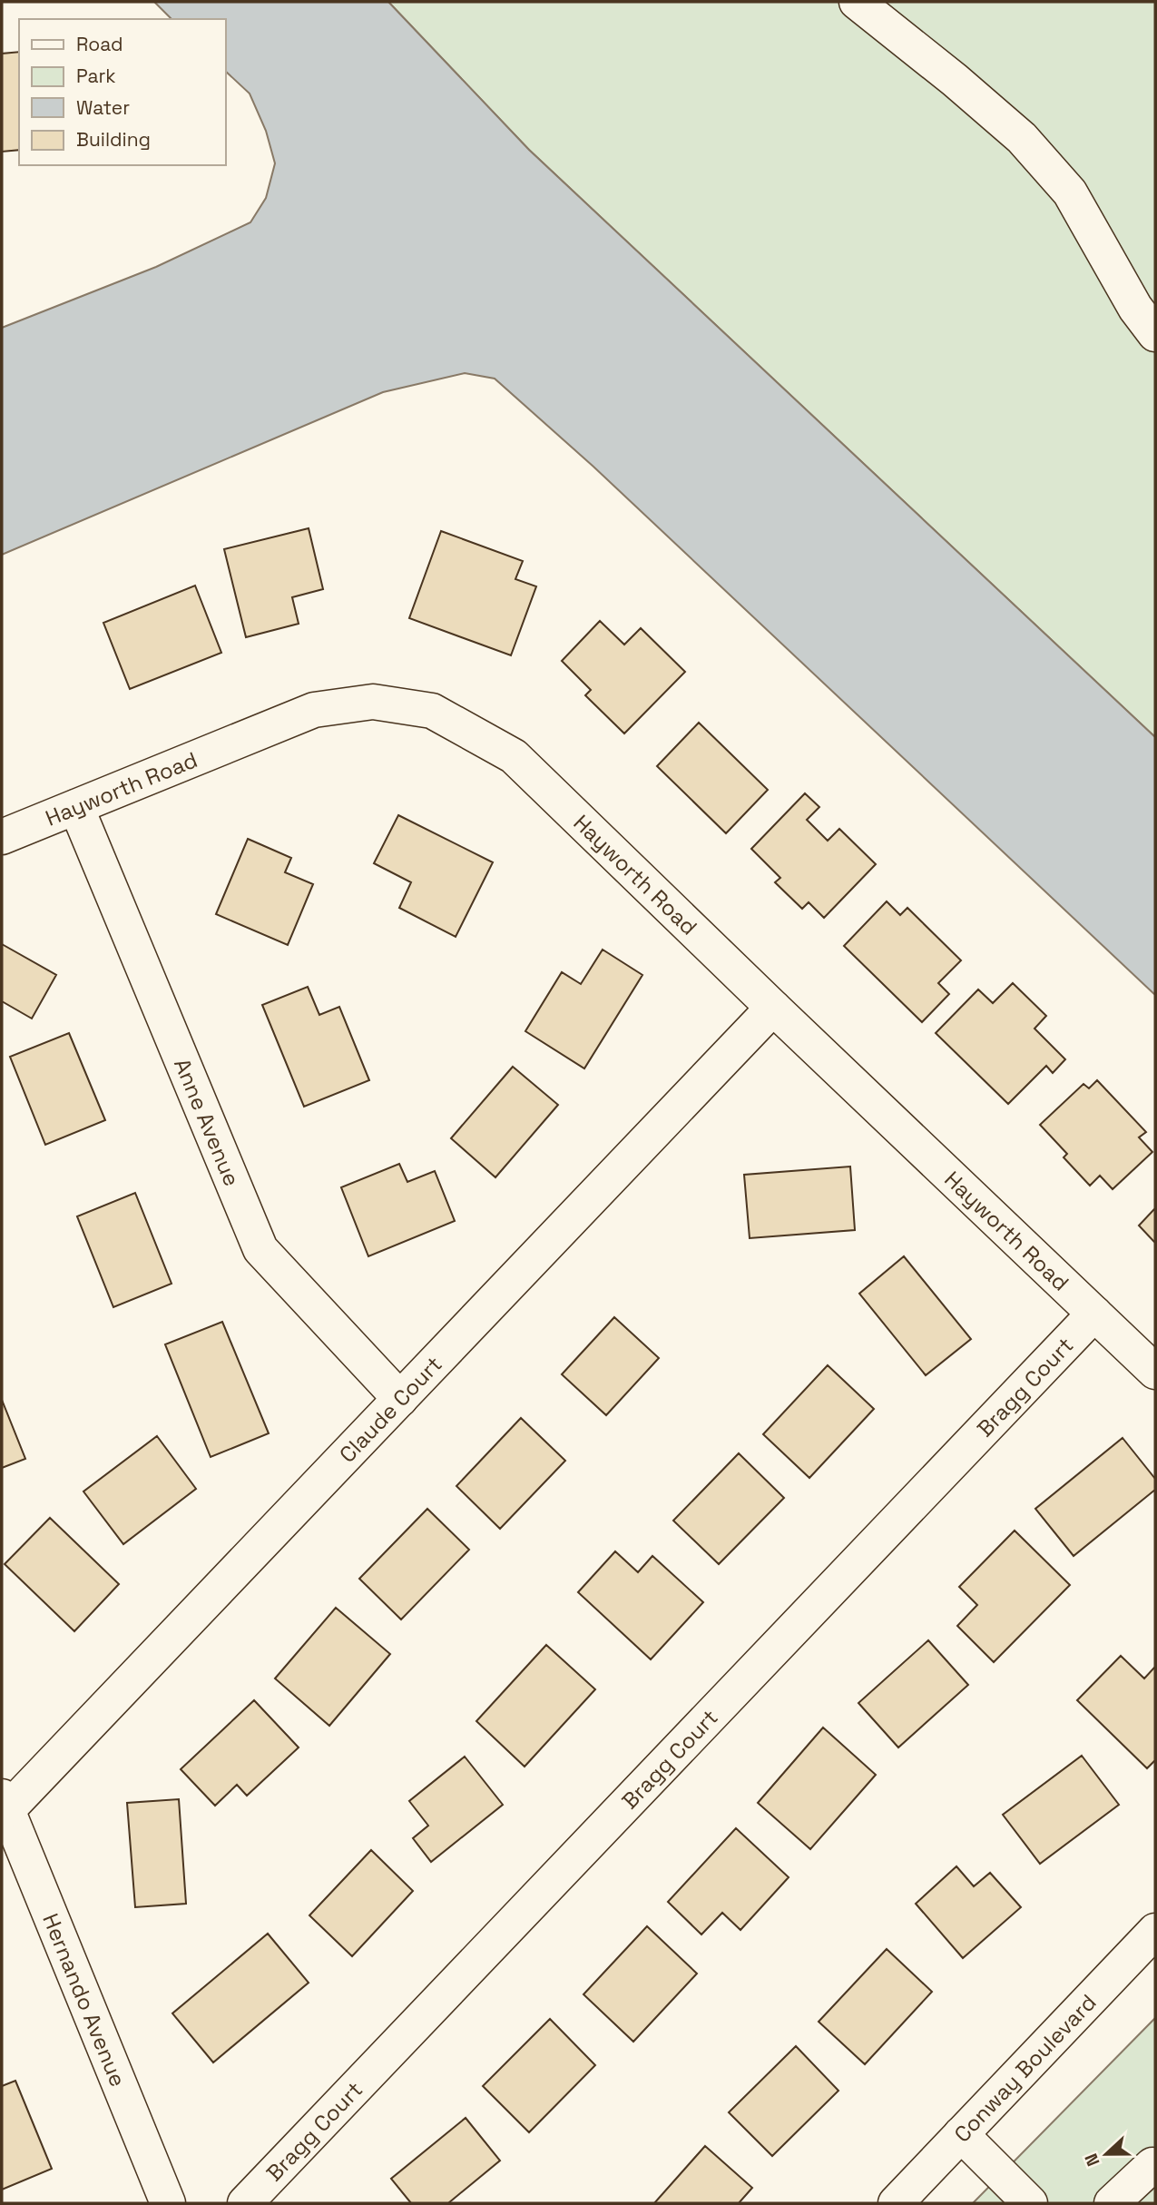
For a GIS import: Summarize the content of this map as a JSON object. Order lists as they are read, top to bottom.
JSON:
{
  "streets": {
    "street": [
      "Hayworth Road",
      "Anne Avenue",
      "Bragg Court",
      "Claude Court",
      "Hernando Avenue",
      "Conway Boulevard"
    ]
  },
  "crossings": [
    ["Hayworth Road", "Anne Avenue"],
    ["Hayworth Road", "Bragg Court"],
    ["Hayworth Road", "Claude Court"],
    ["Anne Avenue", "Claude Court"],
    ["Claude Court", "Hernando Avenue"]
  ],
  "legend": [
    "Road",
    "Park",
    "Water",
    "Building"
  ],
  "north": "left"
}
